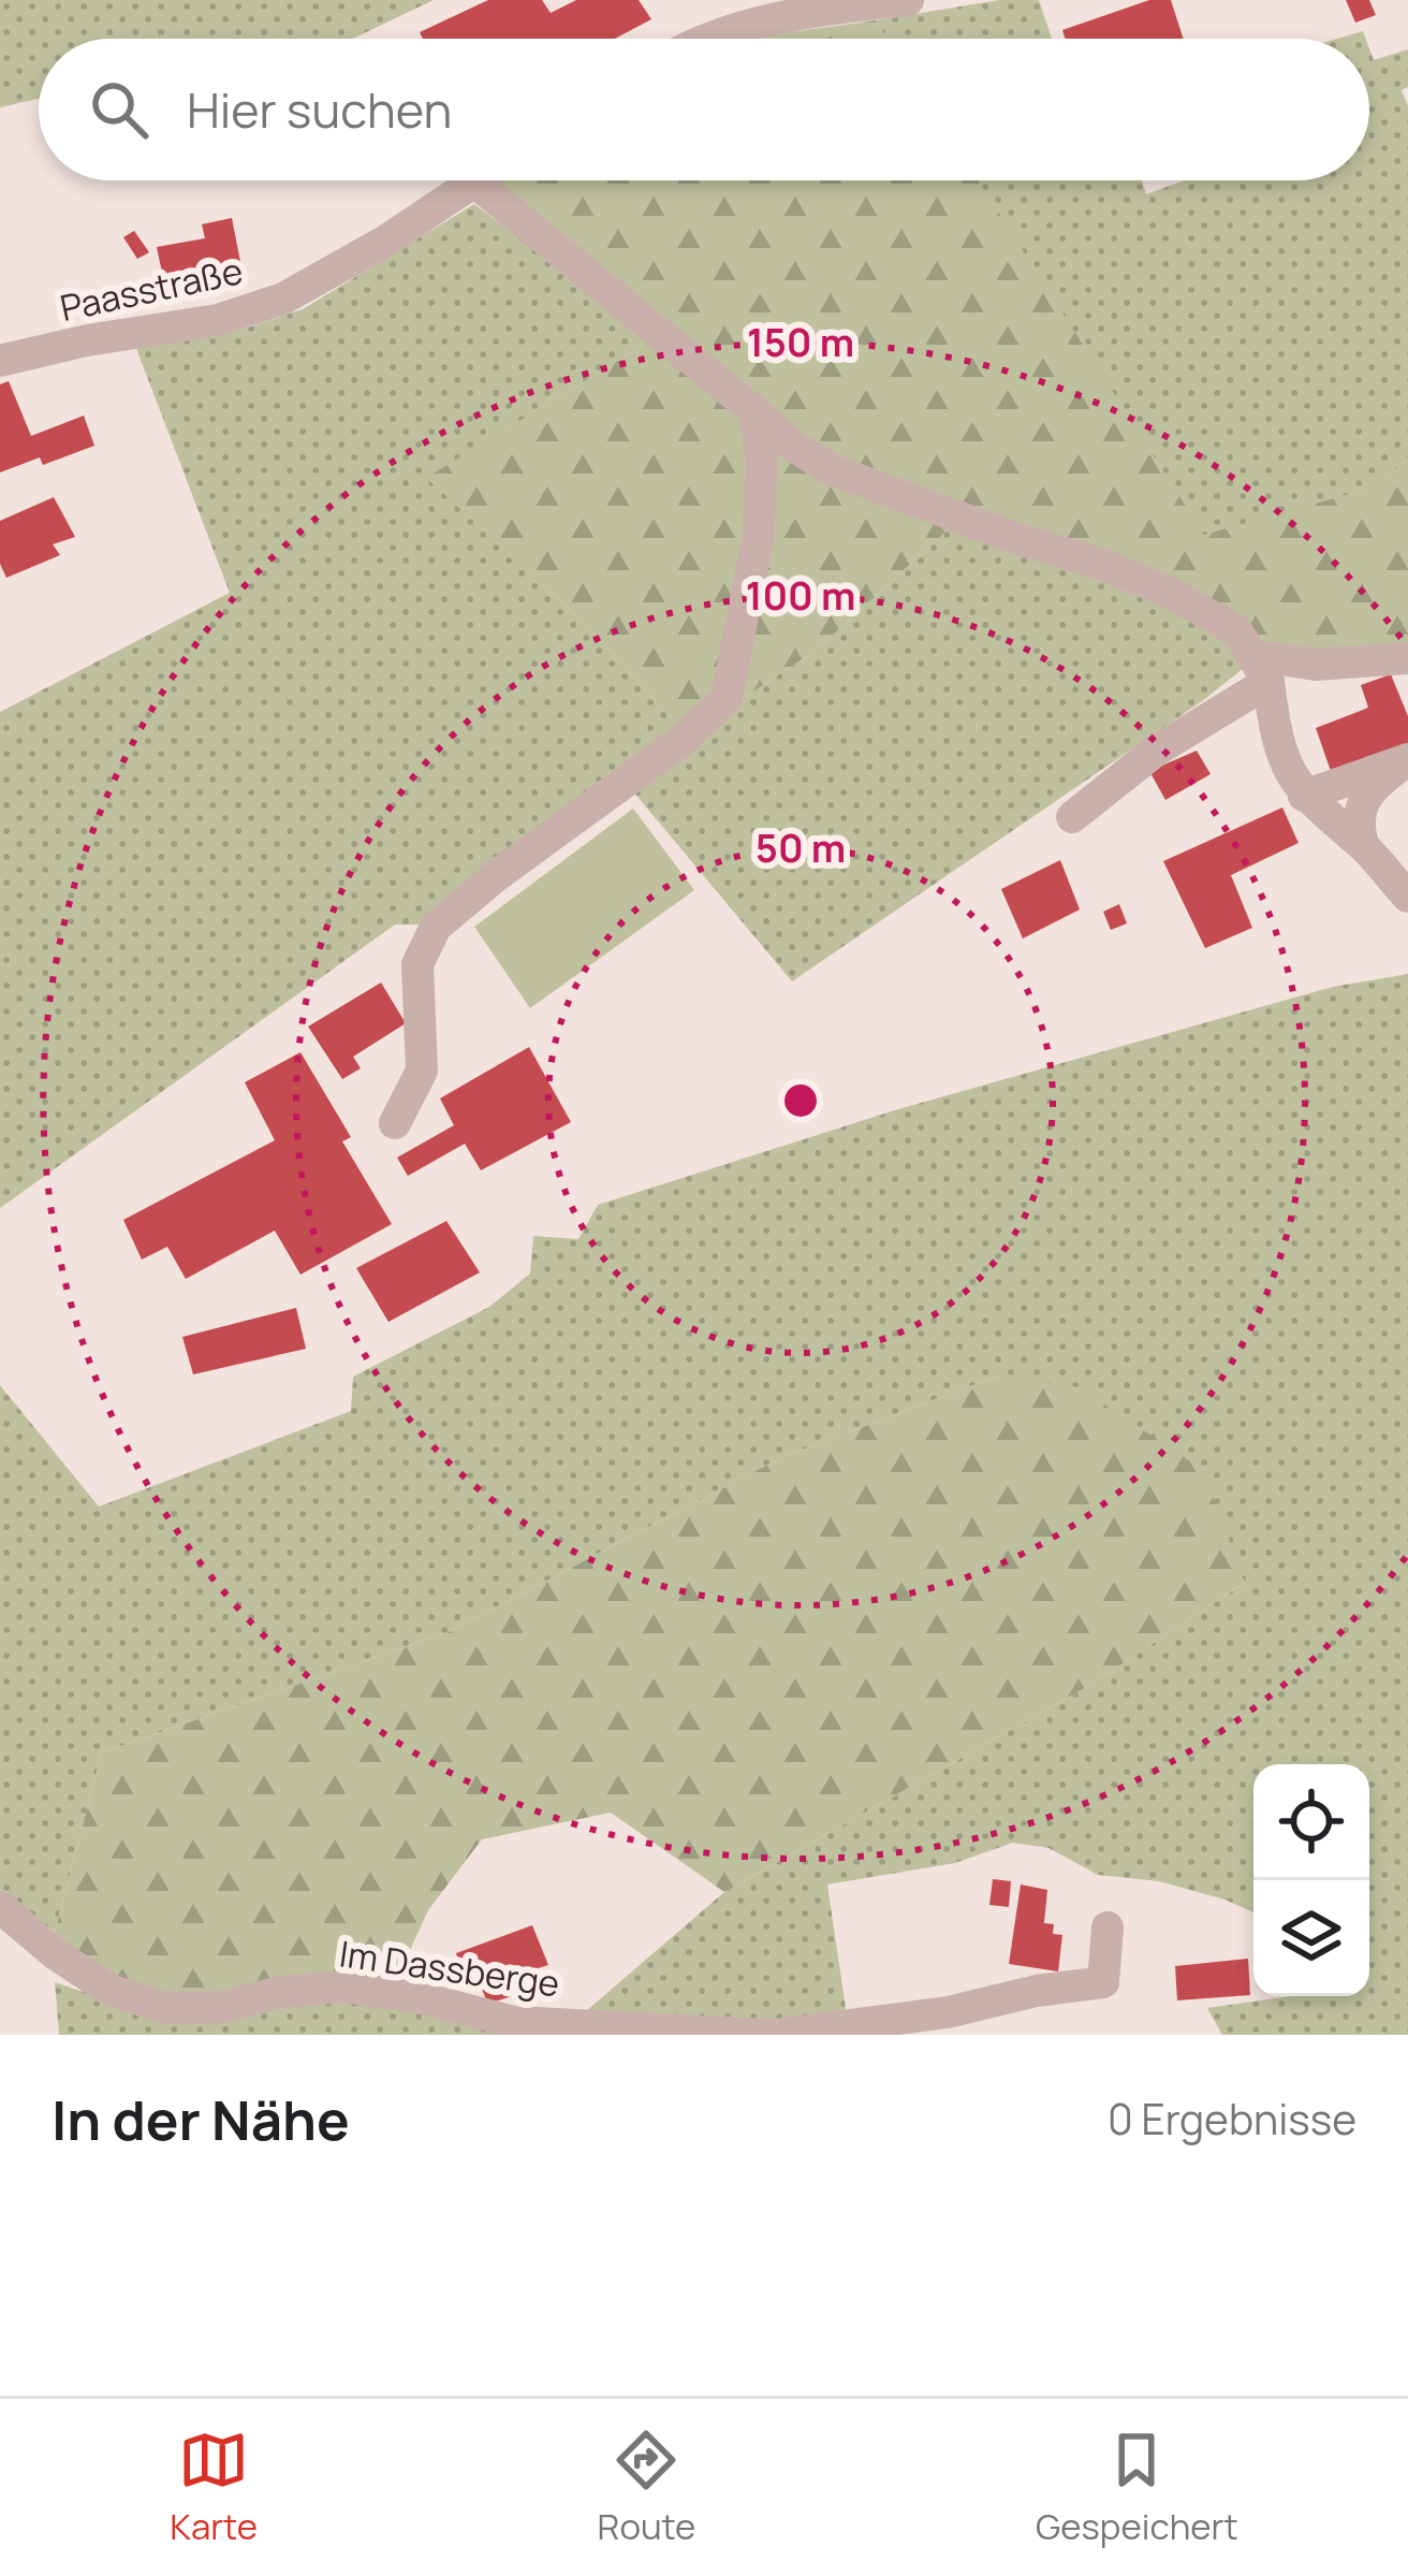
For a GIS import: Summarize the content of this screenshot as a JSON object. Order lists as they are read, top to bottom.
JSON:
{
  "streets": {
    "street": ["Paasstraße", "Im Dassberge"]
  },
  "page": {
    "search": "Hier suchen",
    "heading": ["In der Nähe", "0 Ergebnisse"],
    "nav": ["Karte", "Route", "Gespeichert"]
  },
  "rings": ["150 m", "100 m", "50 m"]
}
